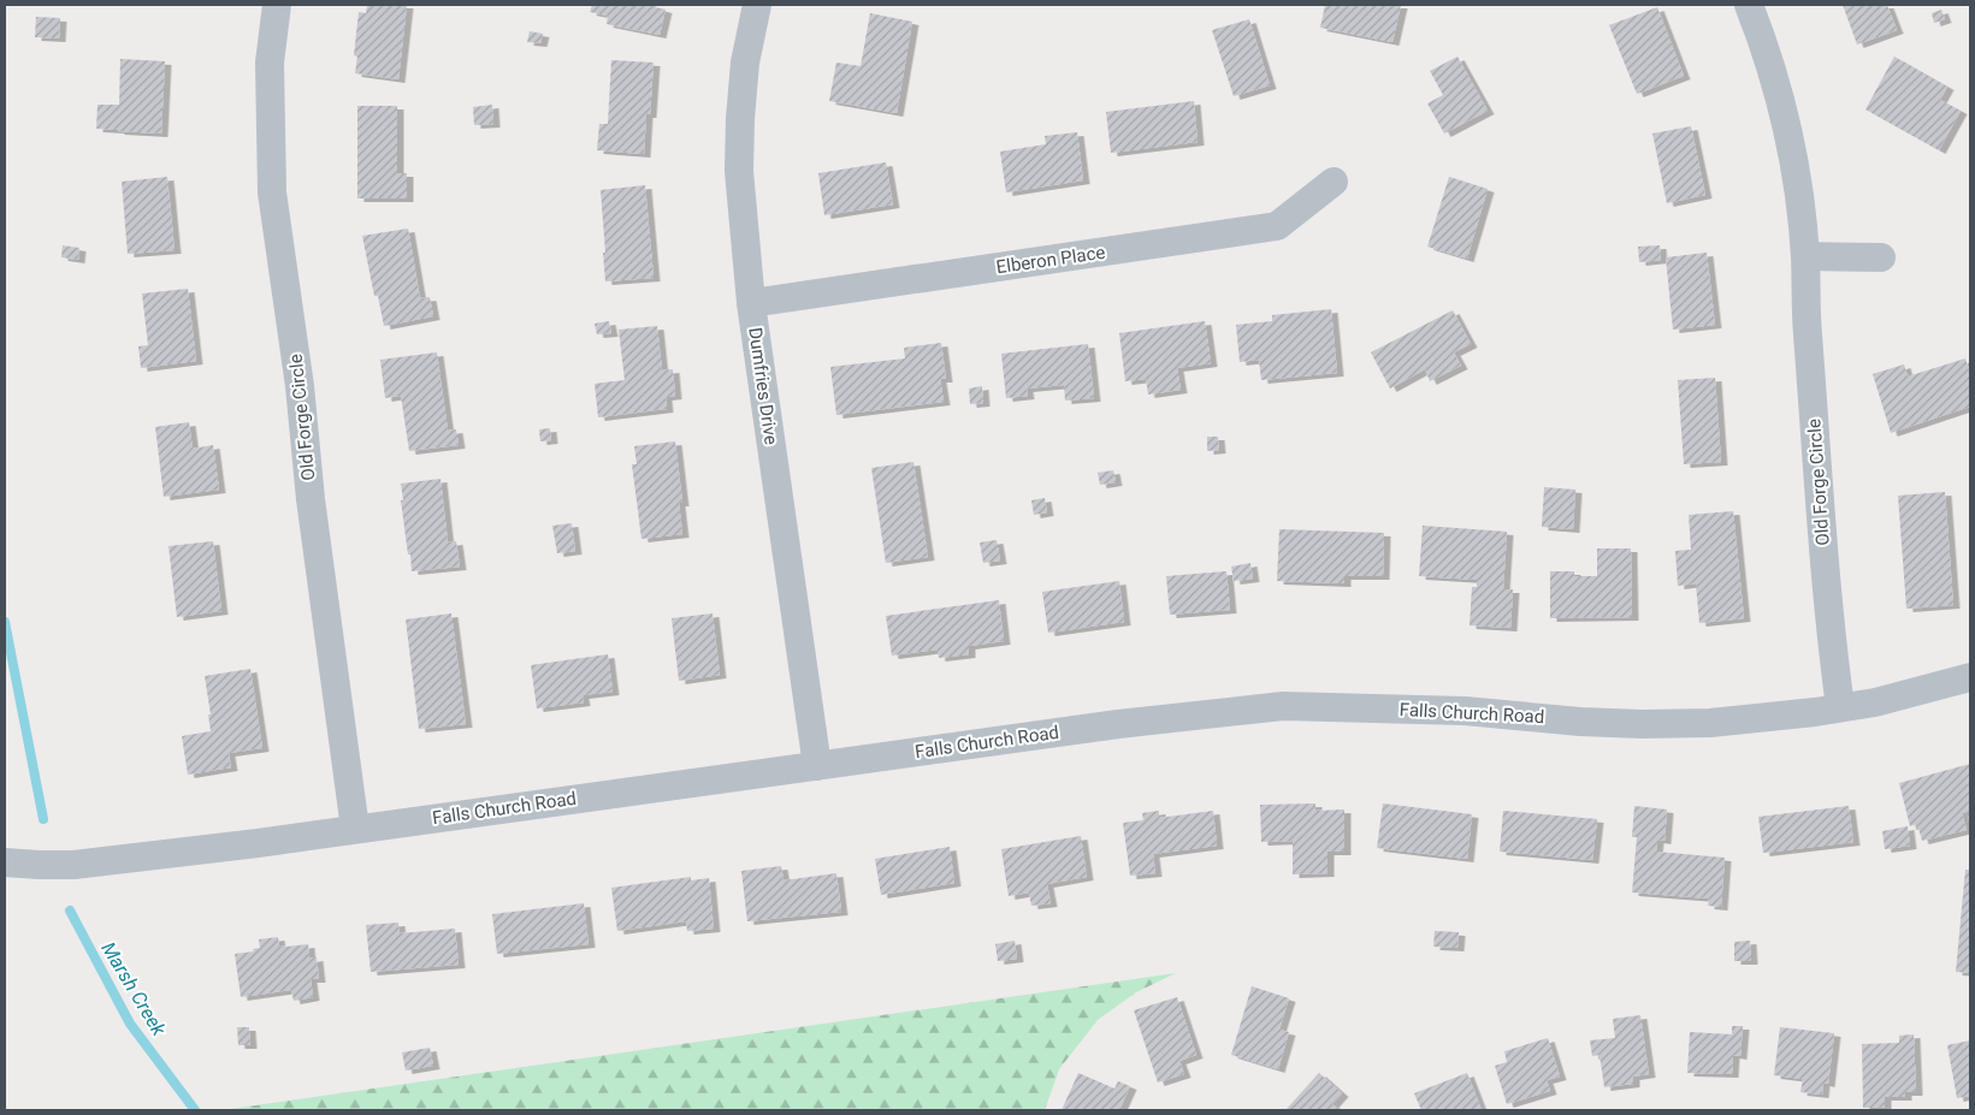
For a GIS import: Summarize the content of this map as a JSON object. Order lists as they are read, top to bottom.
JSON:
{
  "streets": {
    "street": [
      "Elberon Place",
      "Dumfries Drive",
      "Old Forge Circle",
      "Falls Church Road"
    ]
  },
  "crossings": [
    ["Elberon Place", "Dumfries Drive"],
    ["Dumfries Drive", "Falls Church Road"],
    ["Old Forge Circle", "Falls Church Road"]
  ],
  "water": ["Marsh Creek"]
}
